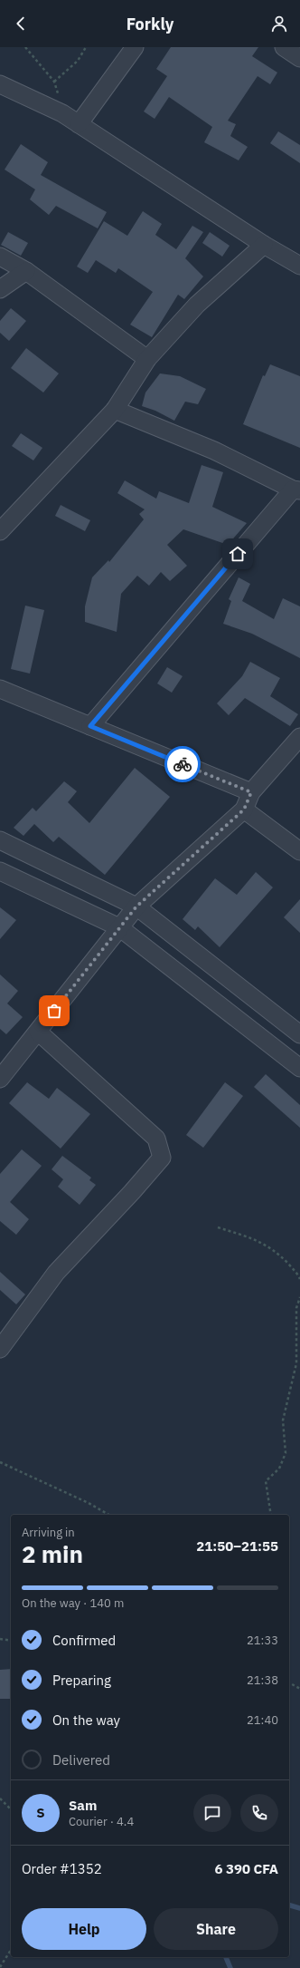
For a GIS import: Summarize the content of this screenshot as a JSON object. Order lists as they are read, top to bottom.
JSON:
{
  "page": {
    "header": "Forkly",
    "heading": ["2 min", "Arriving in", "21:50–21:55"],
    "panel": [
      "Sam",
      "Courier · 4.4",
      "Order #1352",
      "6 390 CFA"
    ],
    "bar": "On the way · 140 m",
    "list": [
      ["Confirmed", "21:33"],
      ["Preparing", "21:38"],
      ["On the way", "21:40"],
      "Delivered"
    ],
    "round": "S",
    "buttons": ["Help", "Share"]
  }
}
